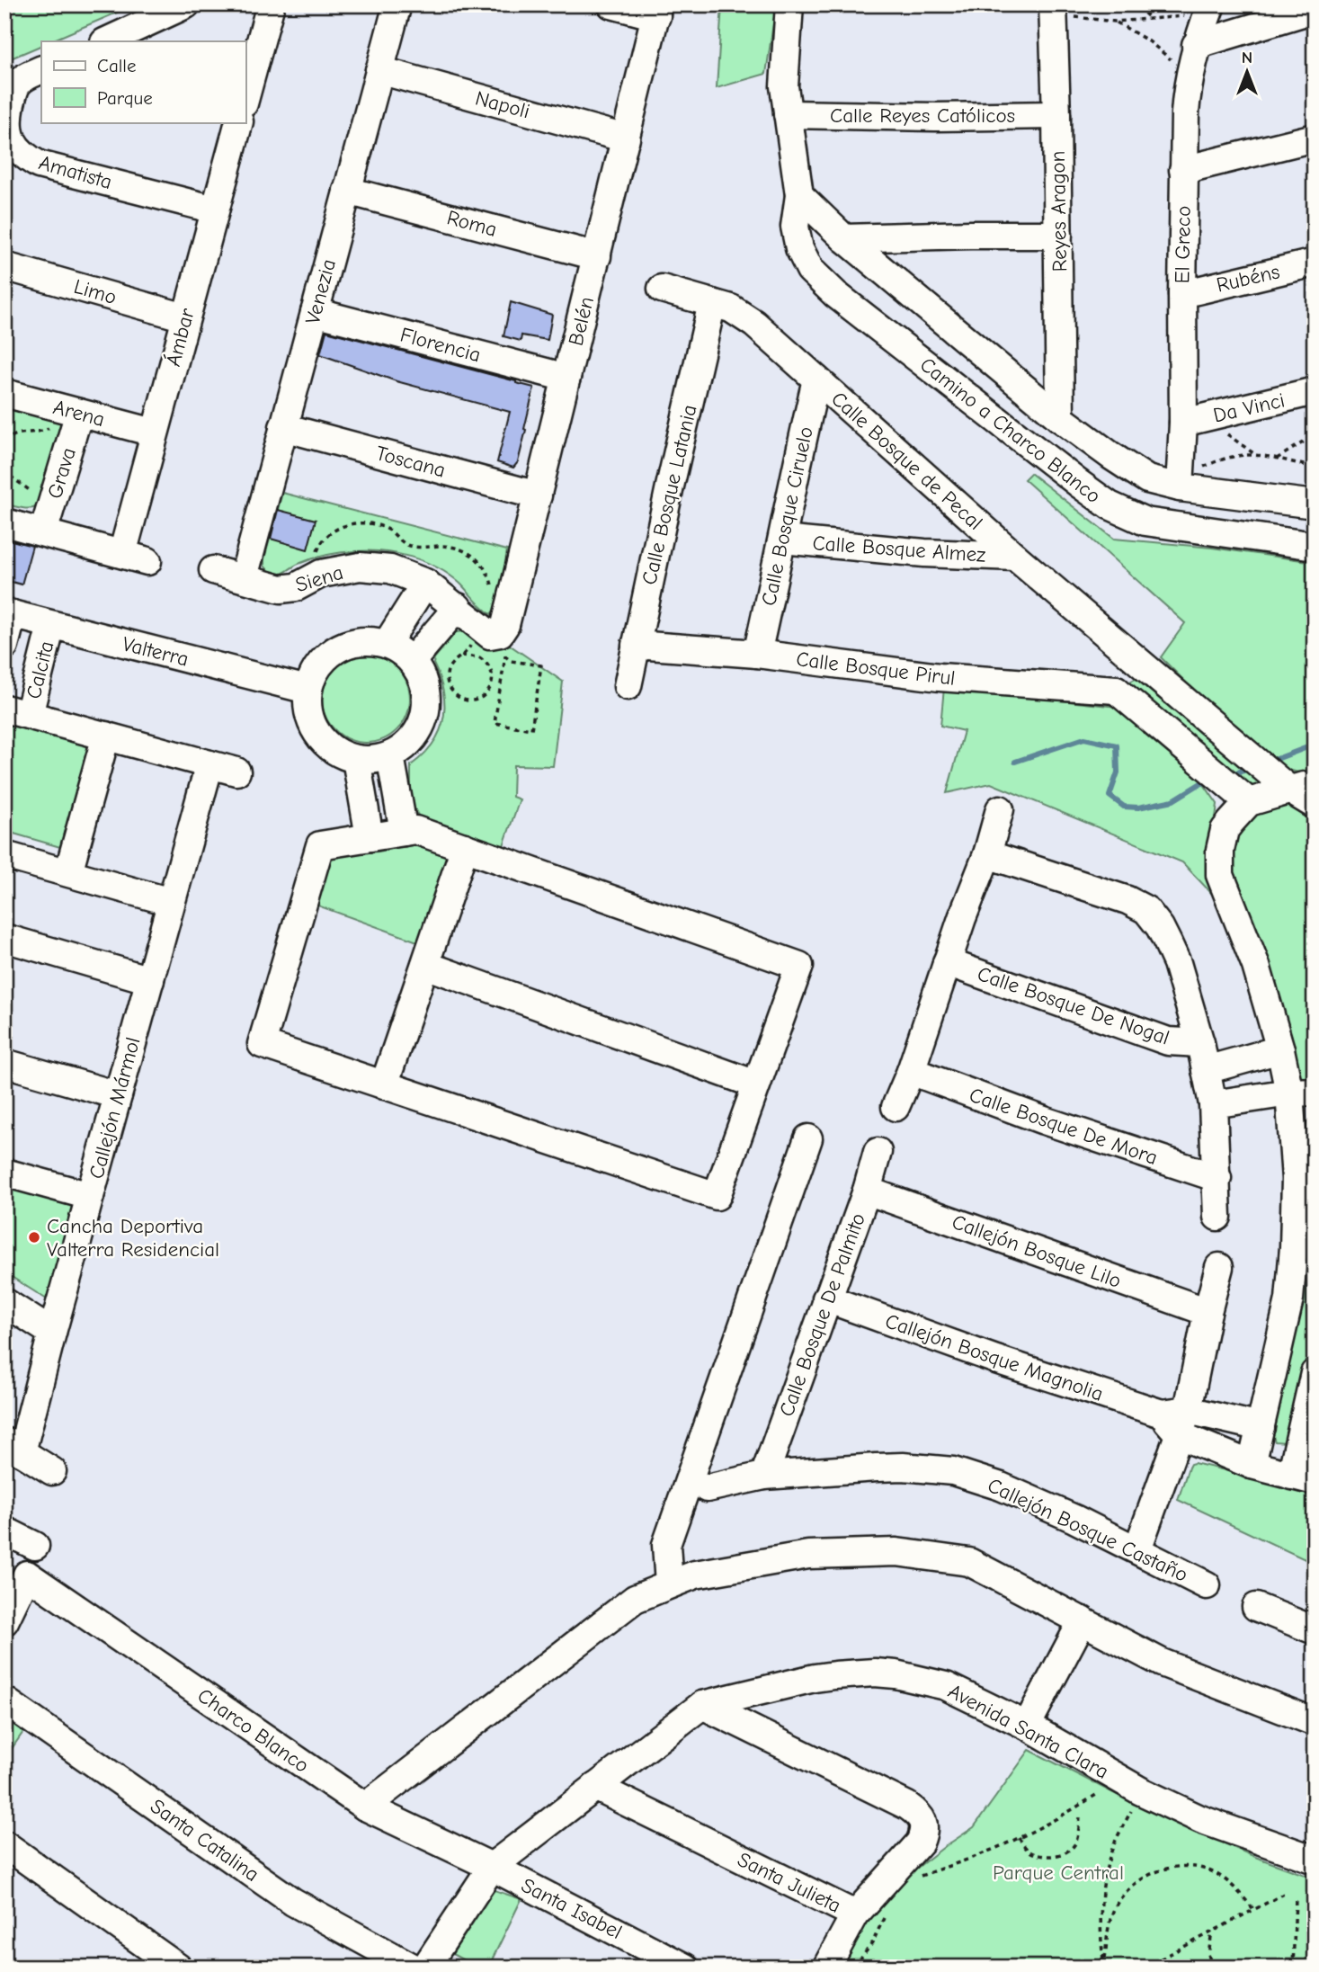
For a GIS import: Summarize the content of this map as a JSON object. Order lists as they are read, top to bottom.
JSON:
{
  "streets": {
    "street": [
      "Napoli",
      "Calle Reyes Católicos",
      "Amatista",
      "Reyes Aragon",
      "Roma",
      "El Greco",
      "Rubéns",
      "Limo",
      "Venezia",
      "Belén",
      "Ámbar",
      "Florencia",
      "Da Vinci",
      "Arena",
      "Camino a Charco Blanco",
      "Calle Bosque de Pecal",
      "Toscana",
      "Grava",
      "Calle Bosque Latania",
      "Calle Bosque Ciruelo",
      "Calle Bosque Almez",
      "Siena",
      "Valterra",
      "Calle Bosque Pirul",
      "Calcita",
      "Calle Bosque De Nogal",
      "Callejón Mármol",
      "Calle Bosque De Mora",
      "Callejón Bosque Lilo",
      "Calle Bosque De Palmito",
      "Callejón Bosque Magnolia",
      "Callejón Bosque Castaño",
      "Charco Blanco",
      "Avenida Santa Clara",
      "Santa Catalina",
      "Santa Julieta",
      "Santa Isabel"
    ]
  },
  "crossings": [
    ["Napoli", "Venezia"],
    ["Napoli", "Belén"],
    ["Calle Reyes Católicos", "Reyes Aragon"],
    ["Calle Reyes Católicos", "Camino a Charco Blanco"],
    ["Amatista", "Ámbar"],
    ["Reyes Aragon", "Camino a Charco Blanco"],
    ["Roma", "Venezia"],
    ["Roma", "Belén"],
    ["El Greco", "Rubéns"],
    ["El Greco", "Da Vinci"],
    ["El Greco", "Camino a Charco Blanco"],
    ["Limo", "Ámbar"],
    ["Venezia", "Florencia"],
    ["Venezia", "Toscana"],
    ["Venezia", "Siena"],
    ["Belén", "Florencia"],
    ["Belén", "Toscana"],
    ["Belén", "Siena"],
    ["Ámbar", "Arena"],
    ["Arena", "Grava"],
    ["Calle Bosque de Pecal", "Calle Bosque Latania"],
    ["Calle Bosque de Pecal", "Calle Bosque Ciruelo"],
    ["Calle Bosque de Pecal", "Calle Bosque Almez"],
    ["Calle Bosque Latania", "Calle Bosque Pirul"],
    ["Calle Bosque Ciruelo", "Calle Bosque Almez"],
    ["Calle Bosque Ciruelo", "Calle Bosque Pirul"],
    ["Valterra", "Calcita"],
    ["Callejón Bosque Lilo", "Calle Bosque De Palmito"],
    ["Calle Bosque De Palmito", "Callejón Bosque Magnolia"],
    ["Calle Bosque De Palmito", "Callejón Bosque Castaño"],
    ["Charco Blanco", "Avenida Santa Clara"],
    ["Charco Blanco", "Santa Isabel"],
    ["Avenida Santa Clara", "Santa Julieta"],
    ["Avenida Santa Clara", "Santa Isabel"]
  ],
  "parks": ["Parque Central"],
  "places": ["Cancha Deportiva Valterra Residencial"],
  "legend": ["Calle", "Parque"],
  "north": "top"
}
